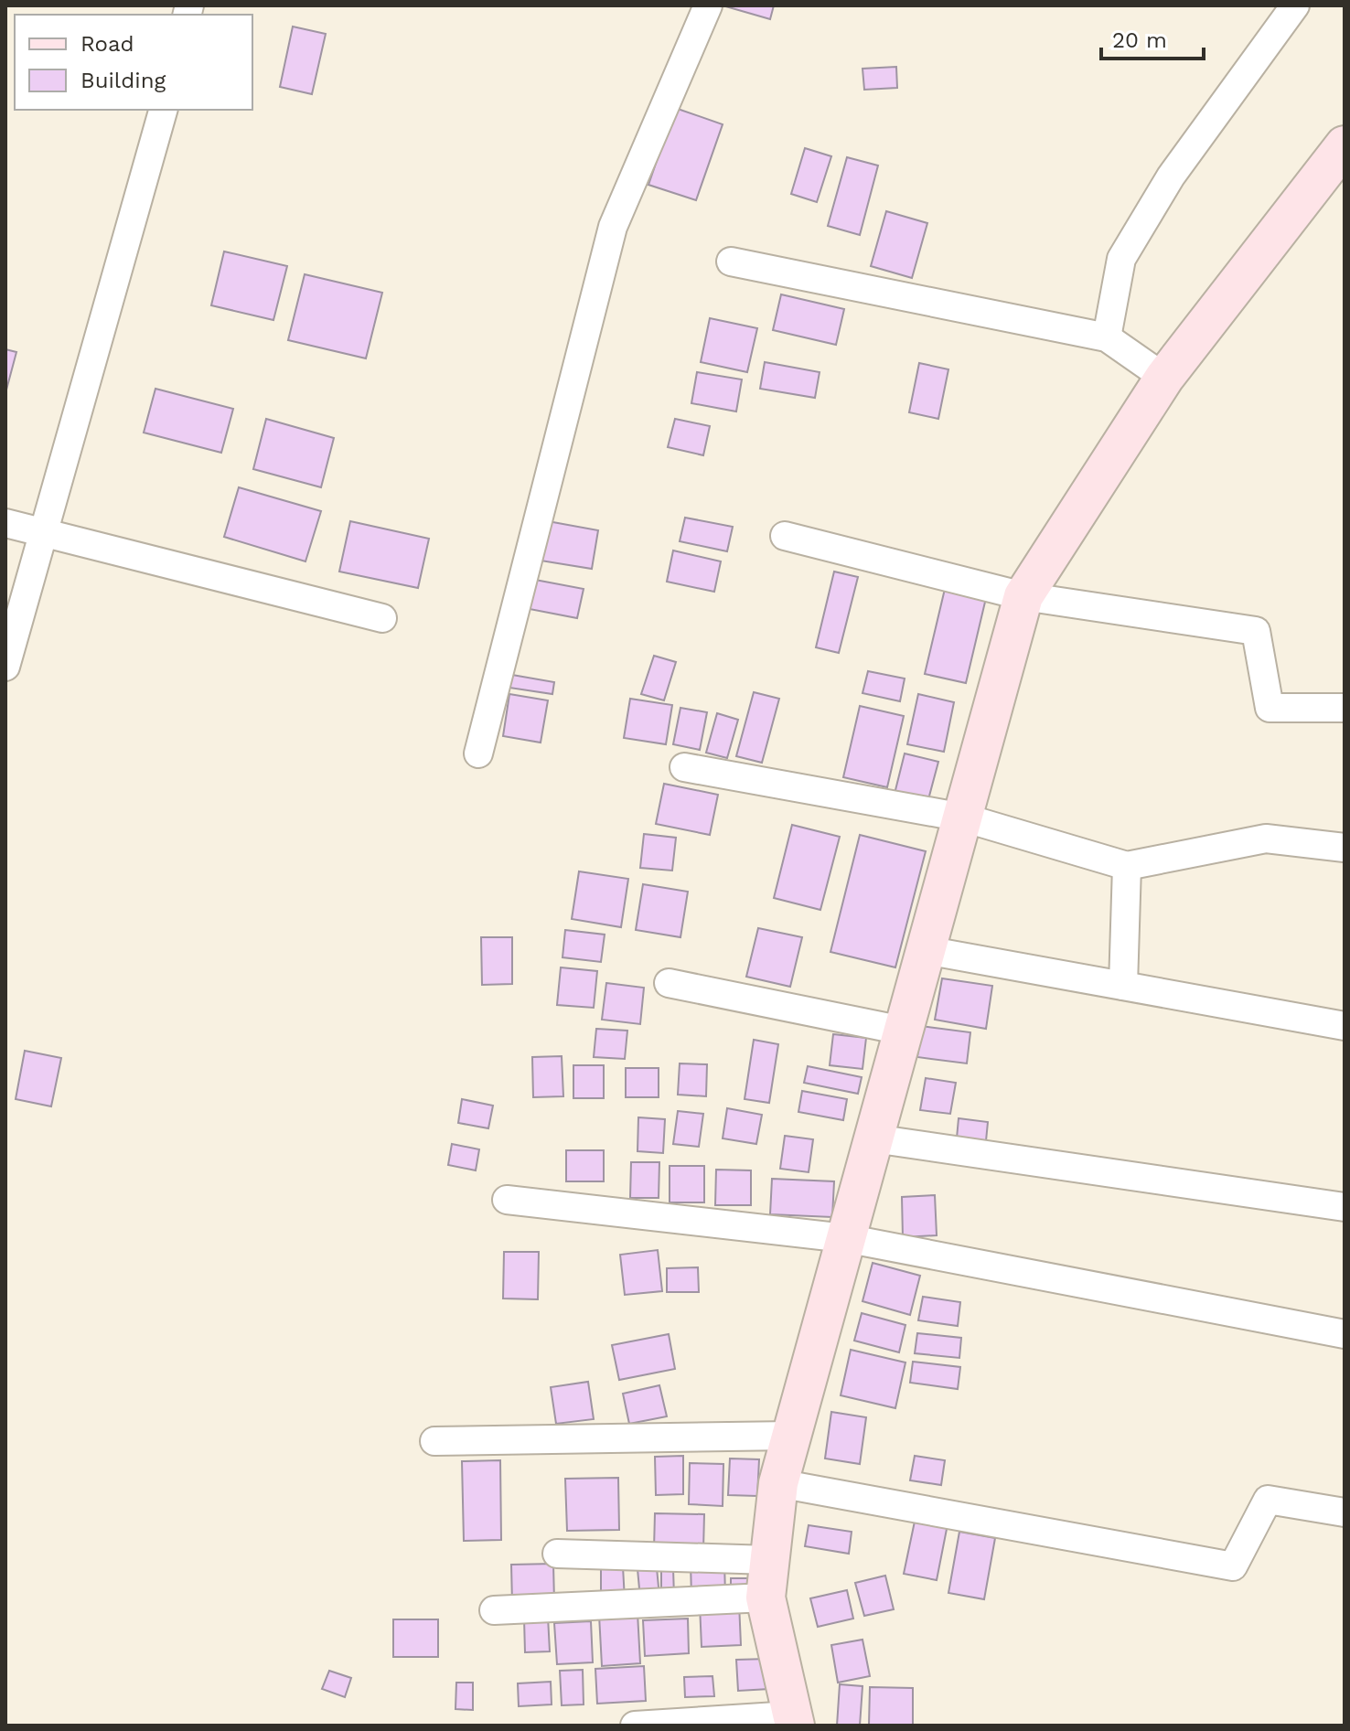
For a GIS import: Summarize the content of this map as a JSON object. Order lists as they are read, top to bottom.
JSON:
{
  "legend": ["Road", "Building"],
  "scale_bar": "20 m"
}
